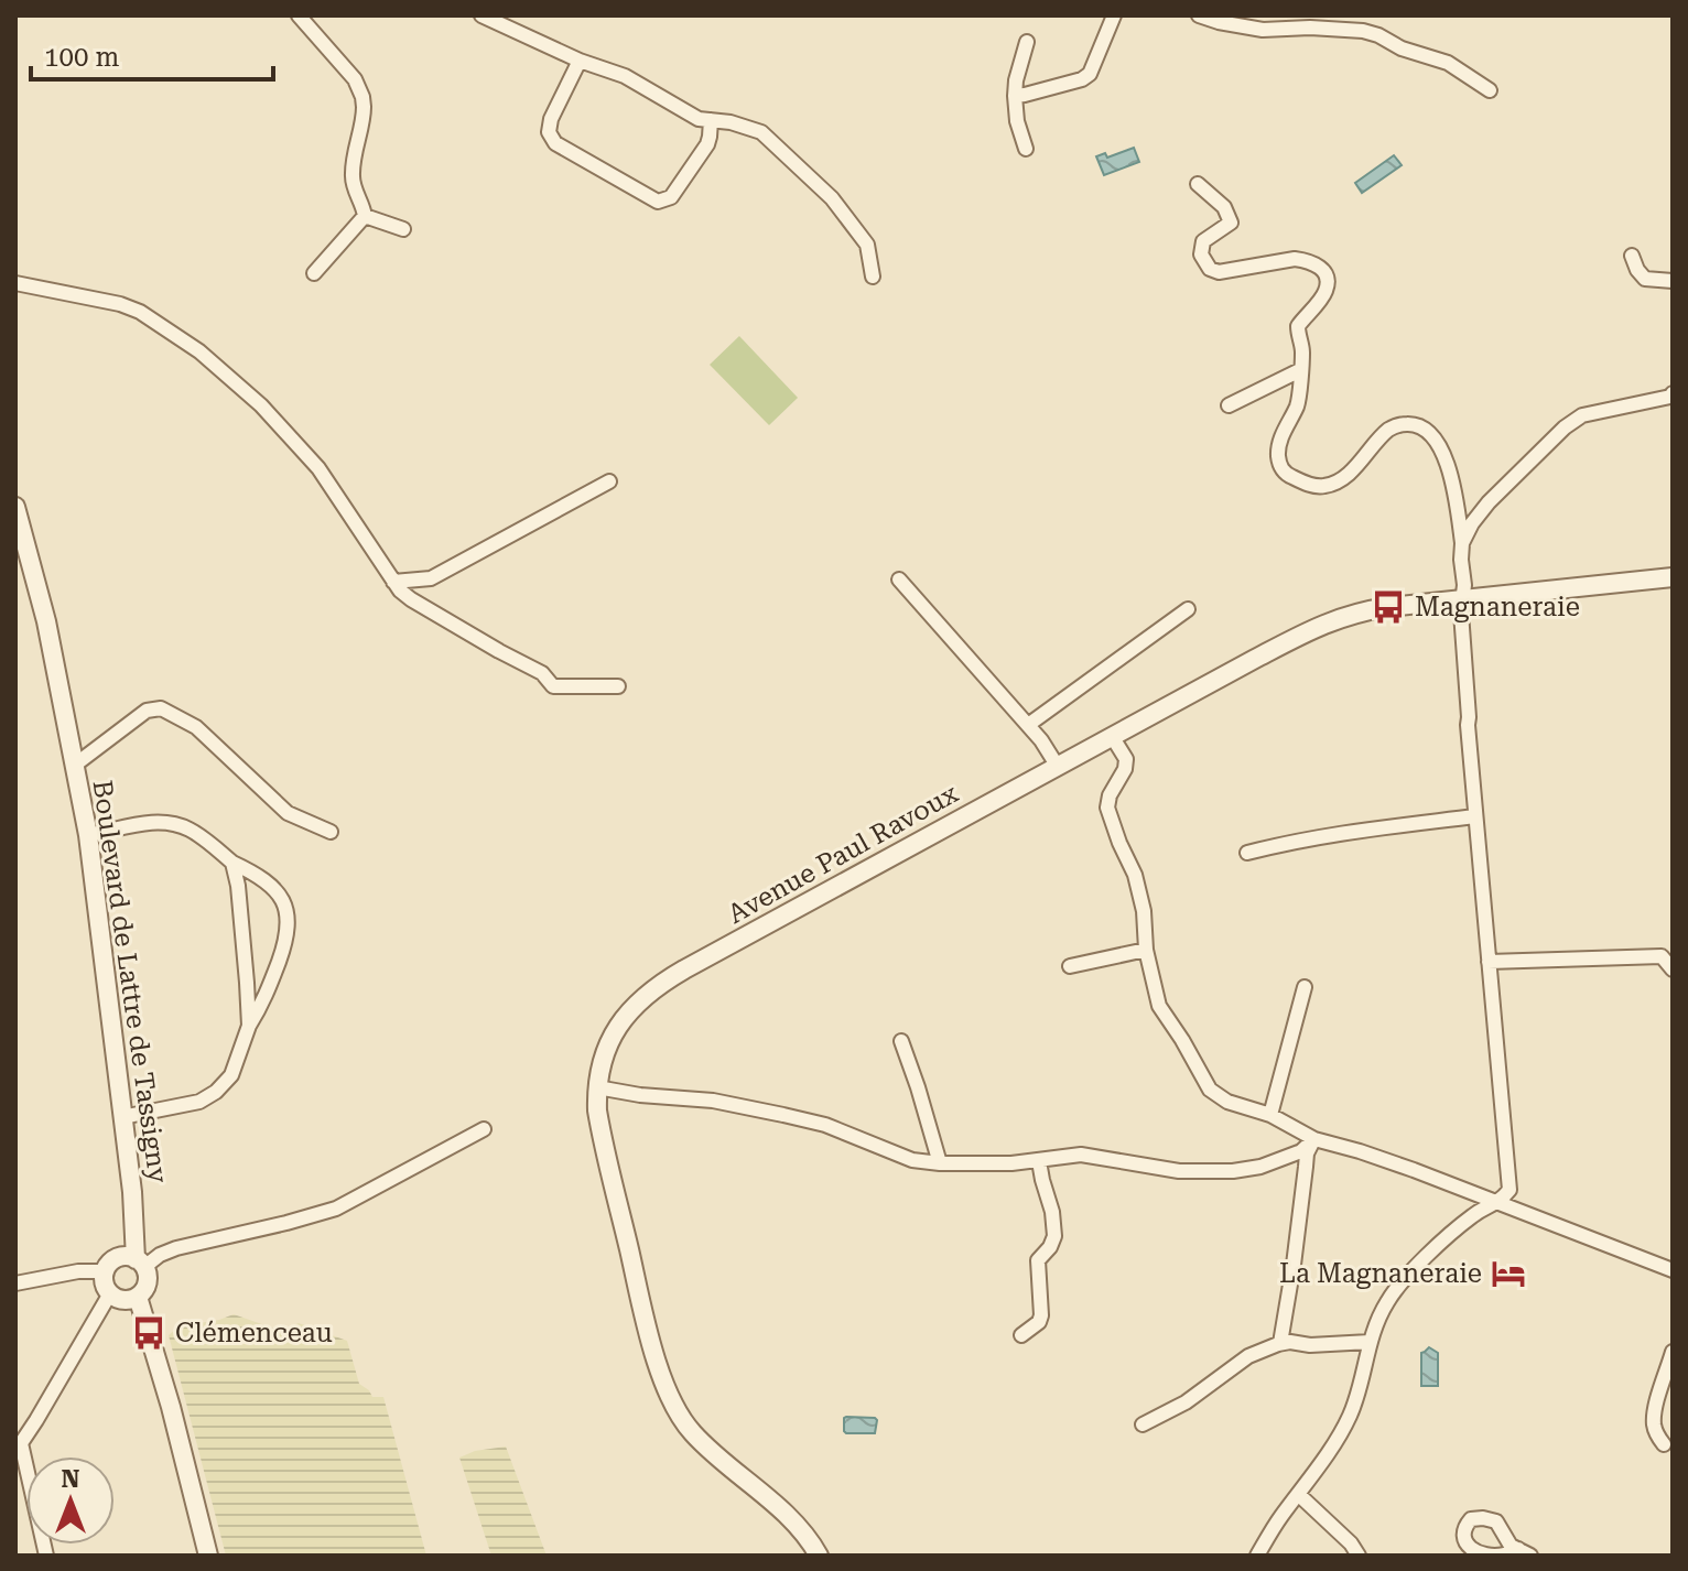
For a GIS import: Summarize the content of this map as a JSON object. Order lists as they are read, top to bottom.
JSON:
{
  "streets": {
    "street": ["Avenue Paul Ravoux", "Boulevard de Lattre de Tassigny"]
  },
  "places": {
    "bus stop": ["Magnaneraie", "Clémenceau"],
    "hotel": ["La Magnaneraie"]
  },
  "scale_bar": "100 m",
  "north": "top"
}
